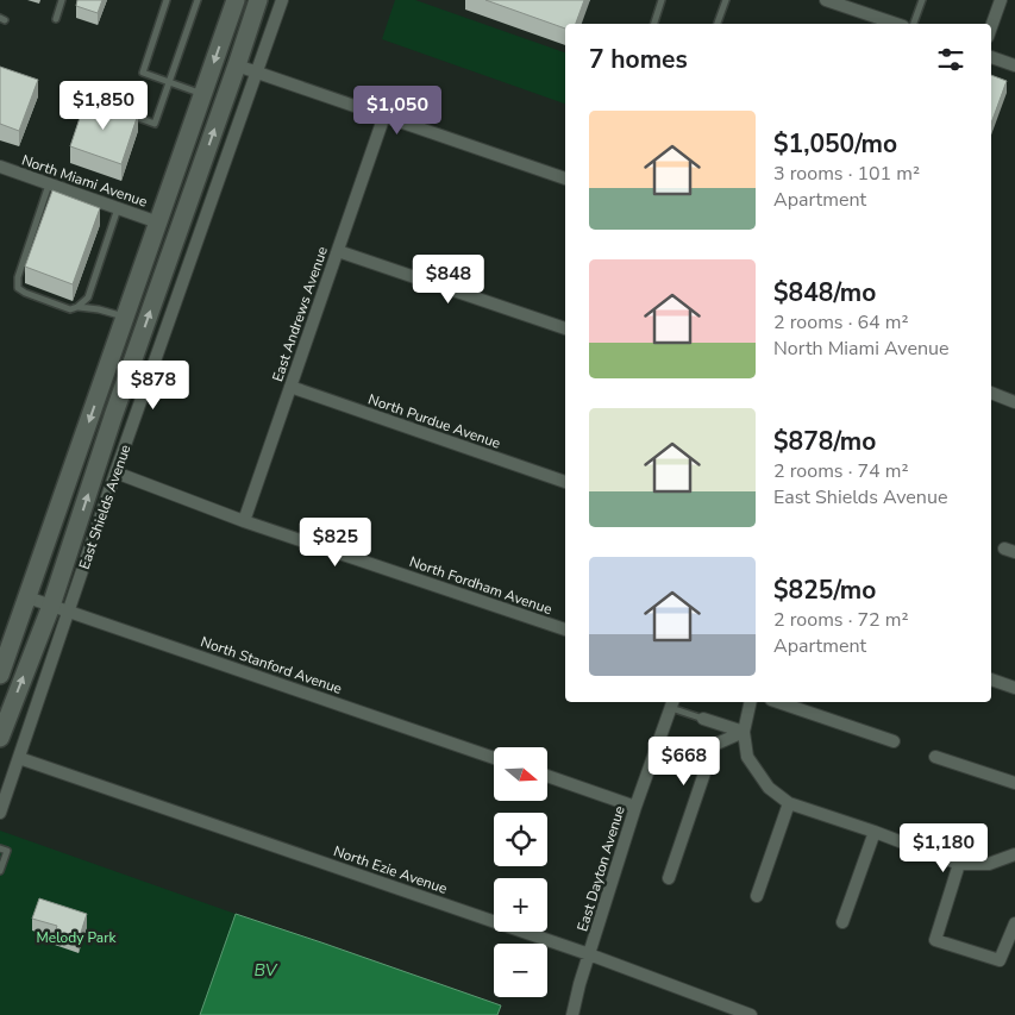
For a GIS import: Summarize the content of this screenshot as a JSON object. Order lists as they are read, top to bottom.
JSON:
{
  "streets": {
    "main road": ["East Shields Avenue"],
    "street": [
      "North Miami Avenue",
      "East Andrews Avenue",
      "North Purdue Avenue",
      "North Fordham Avenue",
      "North Stanford Avenue",
      "East Dayton Avenue",
      "North Ezie Avenue"
    ]
  },
  "crossings": [
    ["East Andrews Avenue", "North Purdue Avenue"],
    ["East Andrews Avenue", "North Fordham Avenue"],
    ["East Shields Avenue", "North Fordham Avenue"],
    ["East Shields Avenue", "North Stanford Avenue"],
    ["East Shields Avenue", "North Ezie Avenue"],
    ["East Dayton Avenue", "North Ezie Avenue"]
  ],
  "water": ["BV"],
  "parks": ["Melody Park"],
  "north": "right",
  "page": {
    "heading": "7 homes",
    "price": [
      "$1,850",
      "$1,050",
      "$848",
      "$878",
      "$825",
      "$668",
      "$1,180"
    ],
    "list": [
      {
        "name": "$1,050/mo",
        "note": "3 rooms · 101 m² · Apartment"
      },
      {
        "name": "$848/mo",
        "note": "2 rooms · 64 m² · North Miami Avenue"
      },
      {
        "name": "$878/mo",
        "note": "2 rooms · 74 m² · East Shields Avenue"
      },
      {
        "name": "$825/mo",
        "note": "2 rooms · 72 m² · Apartment"
      }
    ],
    "map_buttons": ["+", "−"]
  }
}
